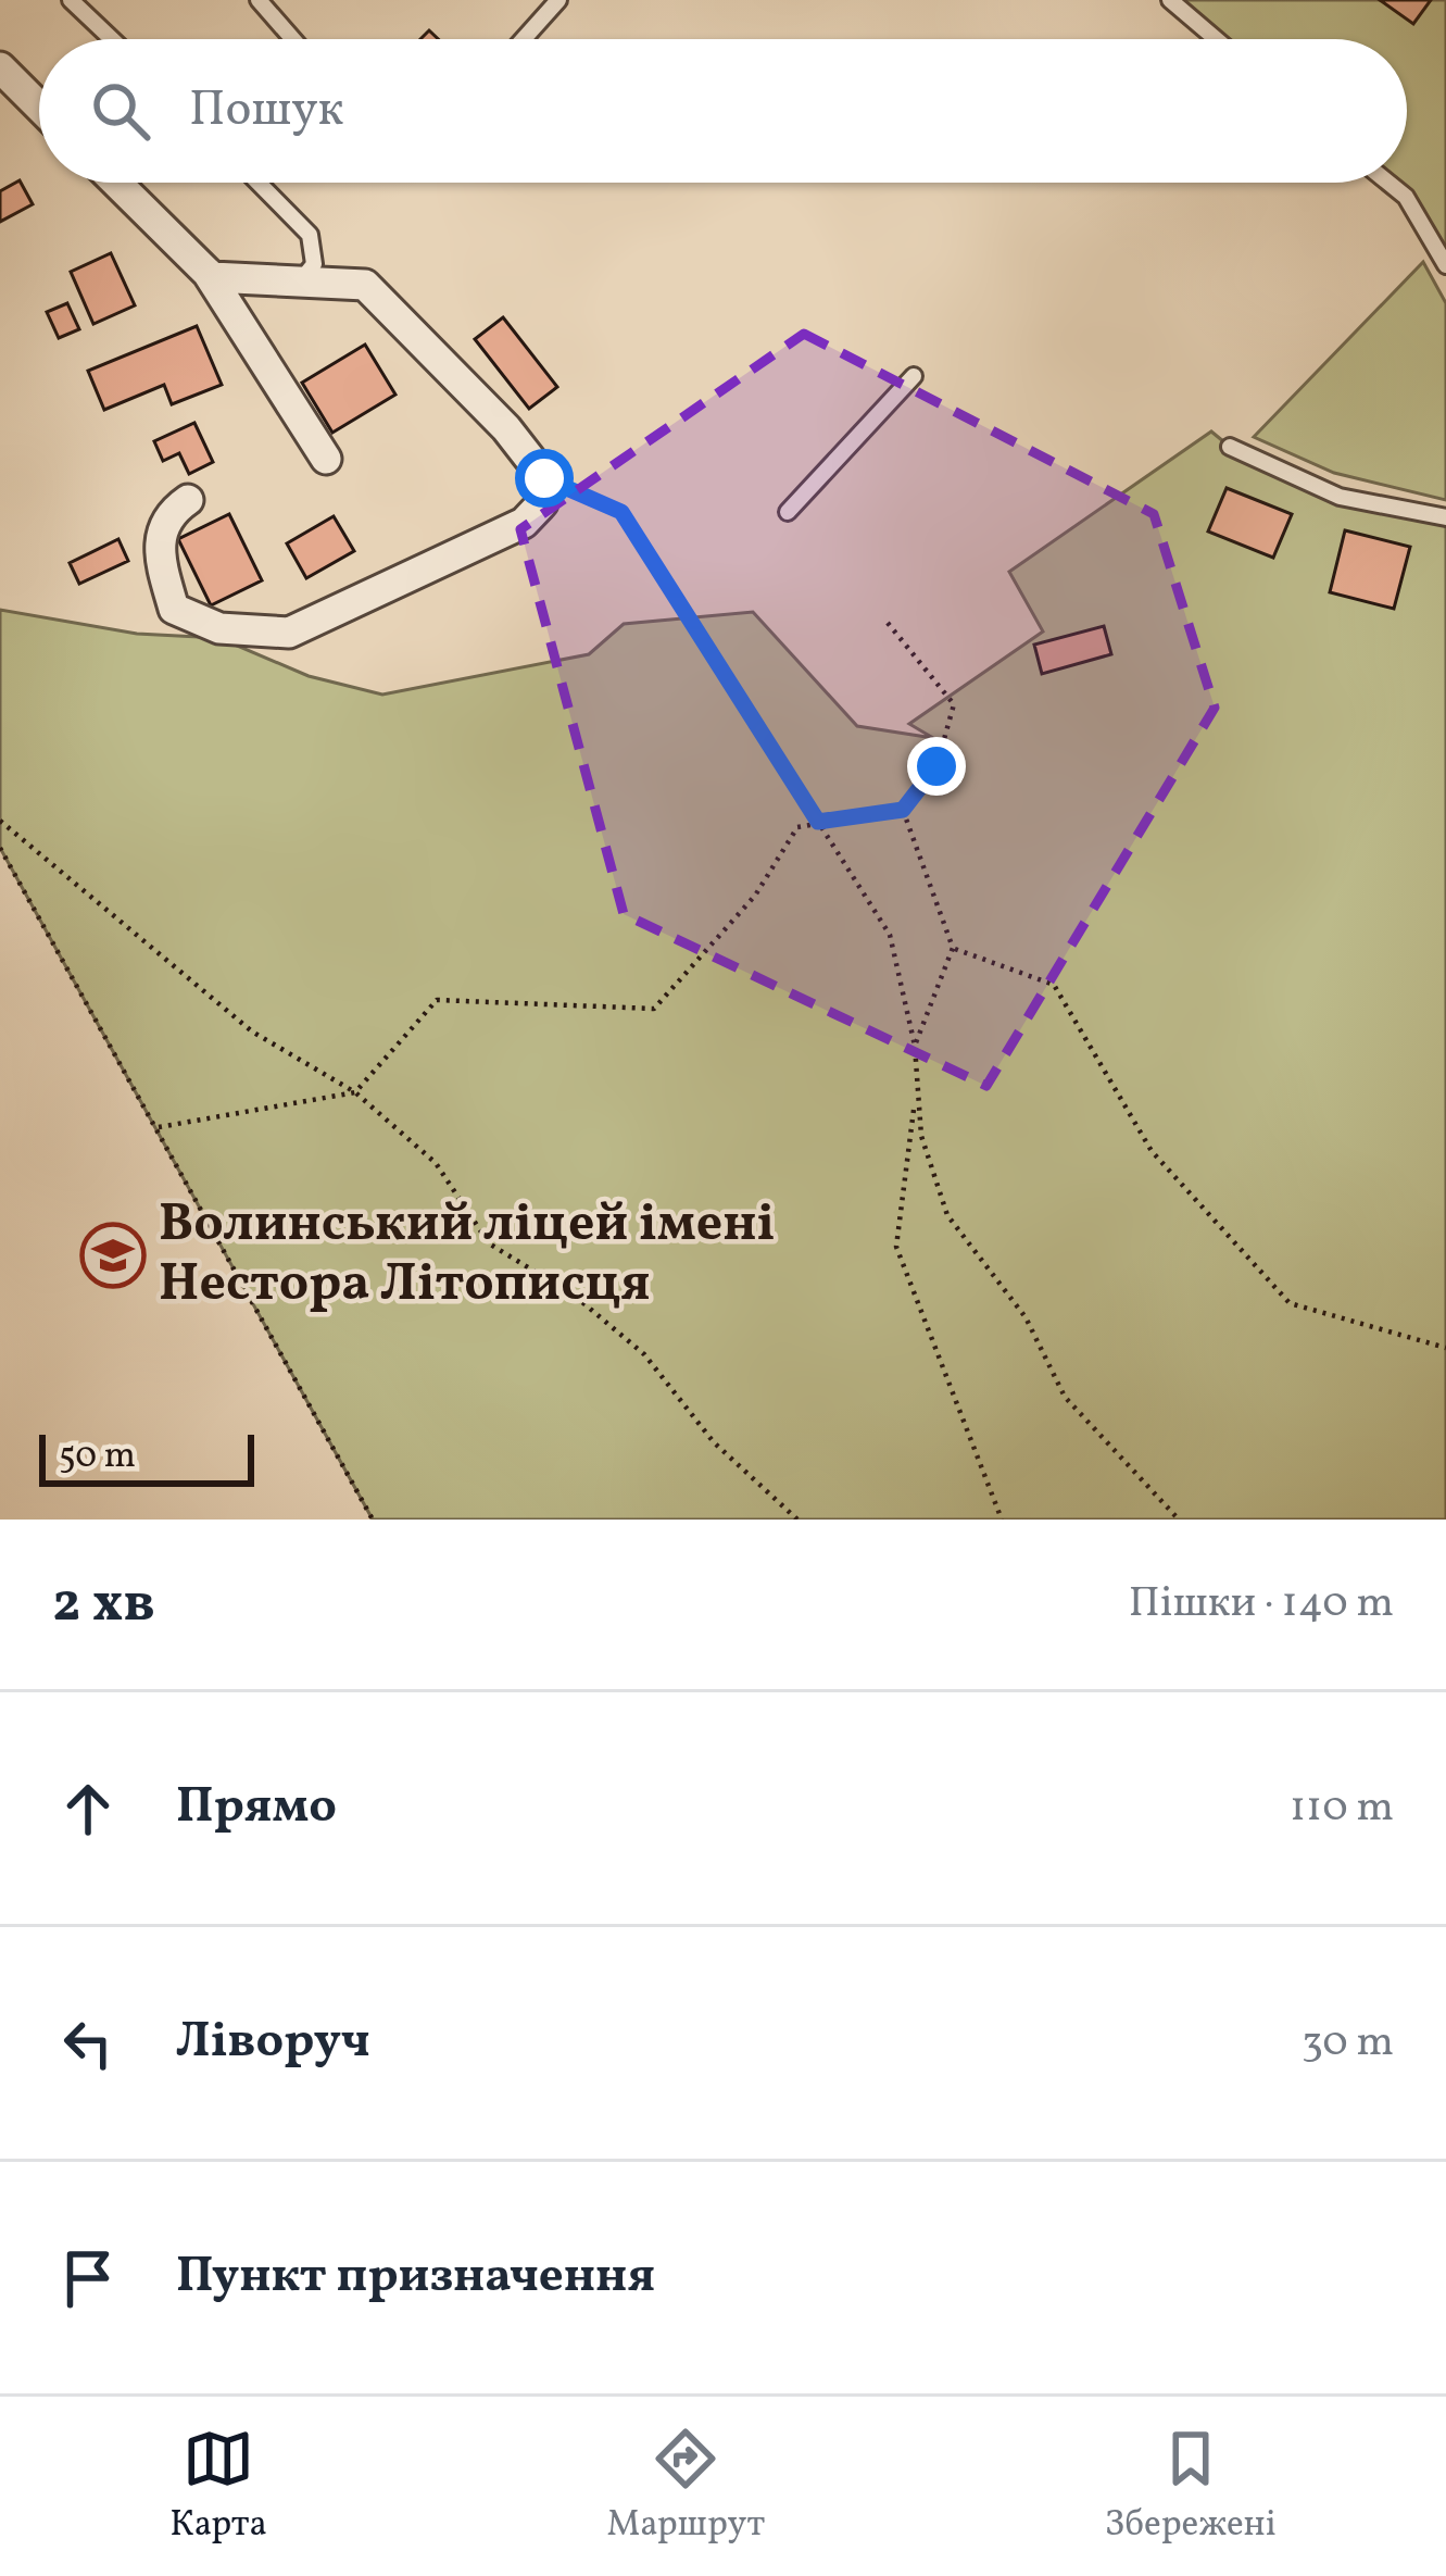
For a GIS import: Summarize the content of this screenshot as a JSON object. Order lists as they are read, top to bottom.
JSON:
{
  "places": {
    "school or university": ["Волинський ліцей імені Нестора Літописця"]
  },
  "scale_bar": "50 m",
  "page": {
    "search": "Пошук",
    "scale": "50 m",
    "heading": ["2 хв", "Пішки · 140 m"],
    "list": [
      ["Прямо", "110 m"],
      ["Ліворуч", "30 m"],
      "Пункт призначення"
    ],
    "nav": ["Карта", "Маршрут", "Збережені"]
  }
}
